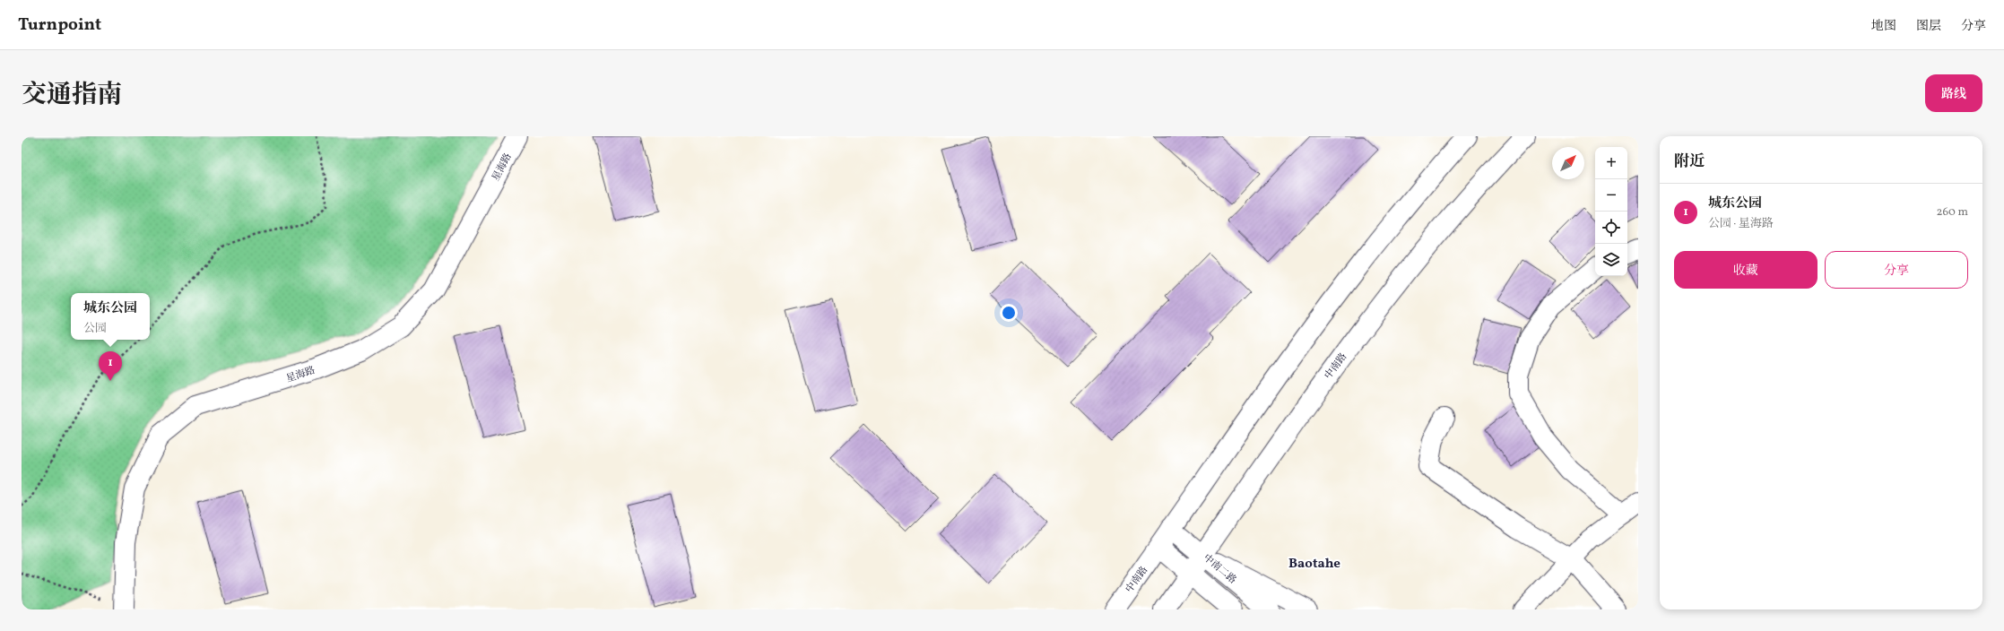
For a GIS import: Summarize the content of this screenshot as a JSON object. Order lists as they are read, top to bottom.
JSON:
{
  "streets": {
    "main road": ["星海路", "中南路", "中南二路"]
  },
  "crossings": [
    ["中南路", "中南二路"]
  ],
  "districts": ["Baotahe"],
  "north": "top right",
  "page": {
    "header": "Turnpoint",
    "nav": ["地图", "图层", "分享"],
    "title": "交通指南",
    "buttons": [
      "路线",
      ["收藏", "分享"]
    ],
    "heading": "附近",
    "map_buttons": ["+", "−"],
    "list": [
      {
        "mark": "1",
        "name": "城东公园",
        "note": "公园 · 星海路",
        "value": "260 m"
      }
    ],
    "popup": ["城东公园", "公园"],
    "pins": "1"
  }
}
